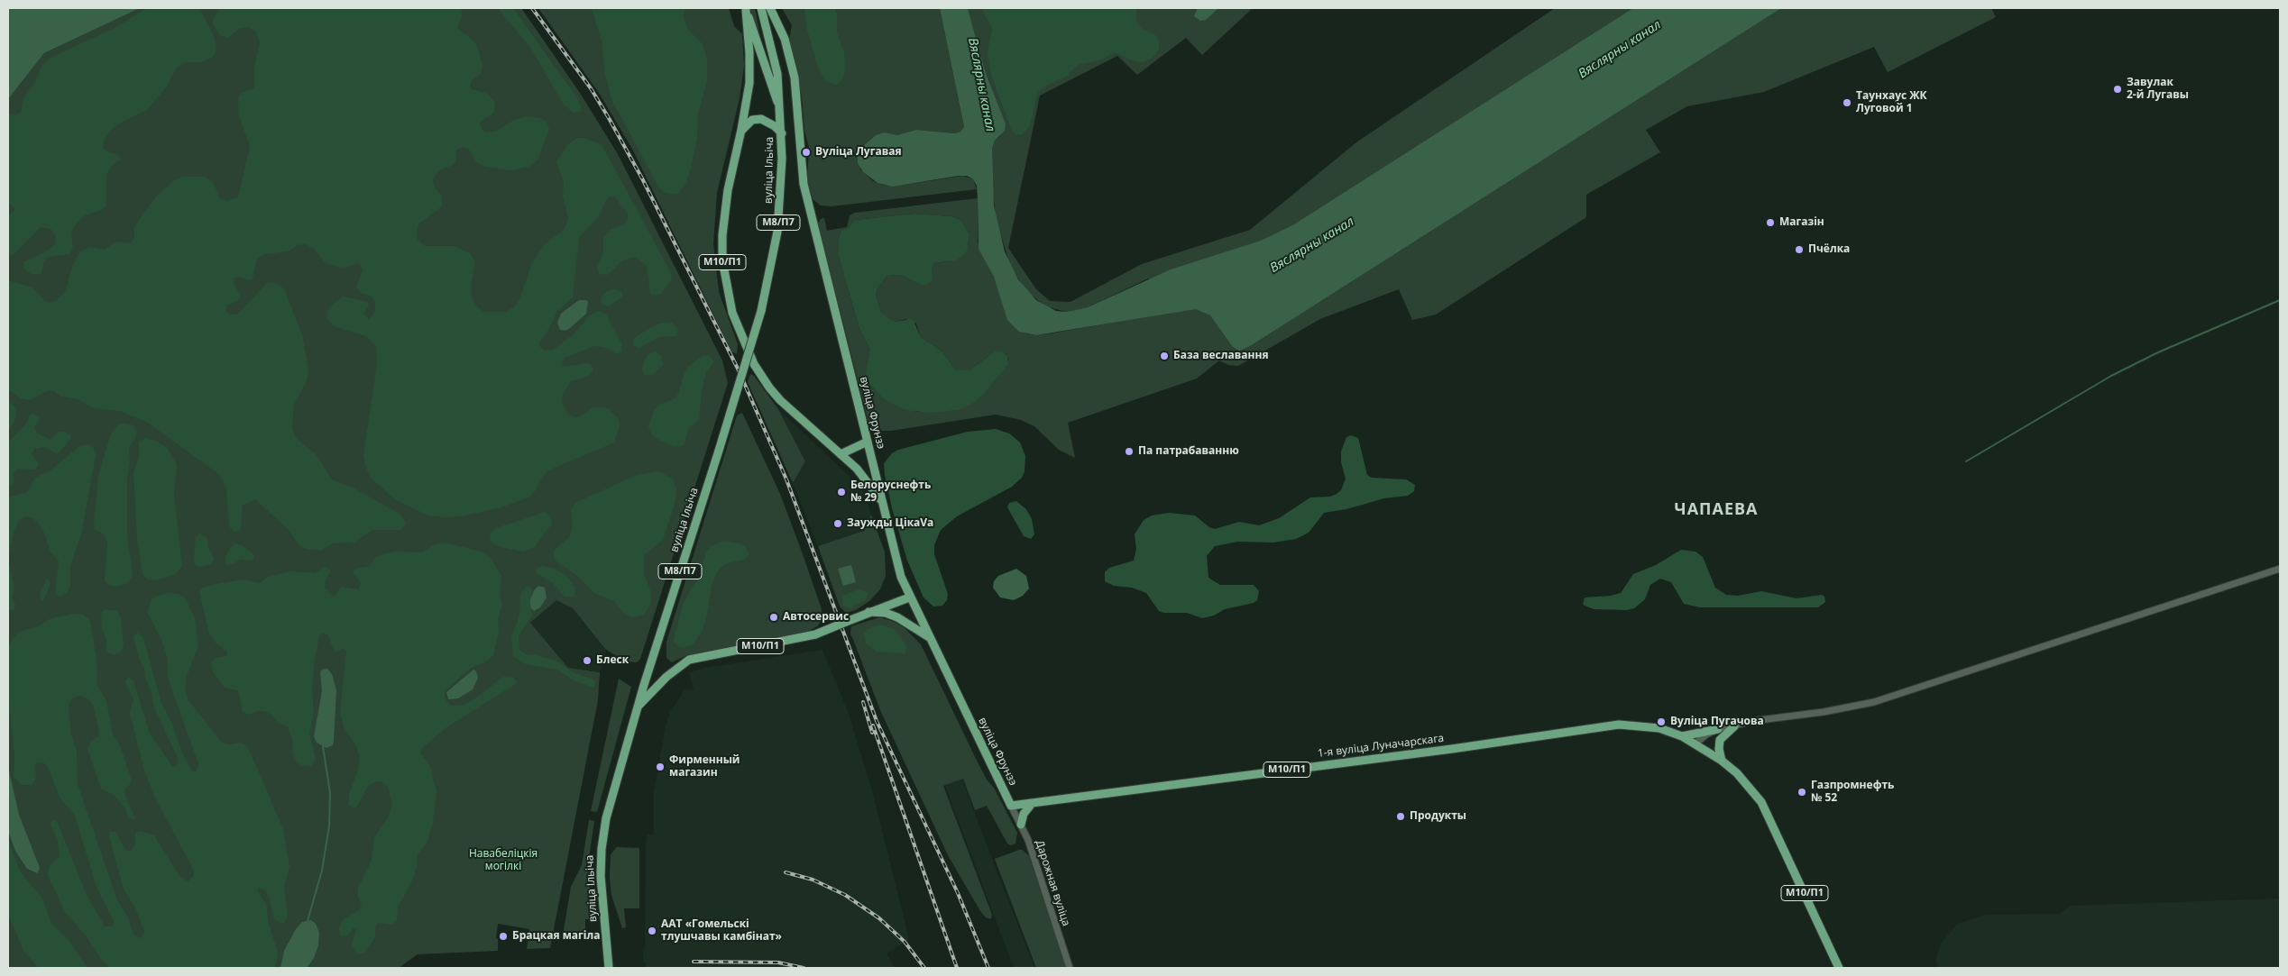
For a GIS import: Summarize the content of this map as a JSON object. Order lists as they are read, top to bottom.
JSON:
{
  "streets": {
    "main road": [
      "вуліца Ільіча",
      "М8/П7",
      "М10/П1",
      "вуліца Фрунзэ",
      "1-я вуліца Луначарскага"
    ],
    "street": ["Дарожная вуліца"]
  },
  "crossings": [
    ["вуліца Ільіча", "М10/П1"],
    ["М10/П1", "вуліца Фрунзэ"],
    ["М10/П1", "1-я вуліца Луначарскага"],
    ["вуліца Фрунзэ", "1-я вуліца Луначарскага"],
    ["вуліца Фрунзэ", "Дарожная вуліца"],
    ["1-я вуліца Луначарскага", "Дарожная вуліца"]
  ],
  "districts": ["ЧАПАЕВА"],
  "water": ["Вяслярны канал"],
  "parks": ["Навабеліцкія могілкі"],
  "places": [
    "Завулак 2-й Лугавы",
    "Таунхаус ЖК Луговой 1",
    "Вуліца Лугавая",
    "Магазін",
    "Пчёлка",
    "База веславання",
    "Па патрабаванню",
    "Белоруснефть № 29",
    "Заужды ЦікаVа",
    "Автосервис",
    "Блеск",
    "Вуліца Пугачова",
    "Фирменный магазин",
    "Газпромнефть № 52",
    "Продукты",
    "ААТ «Гомельскі тлушчавы камбінат»",
    "Брацкая магіла"
  ]
}
